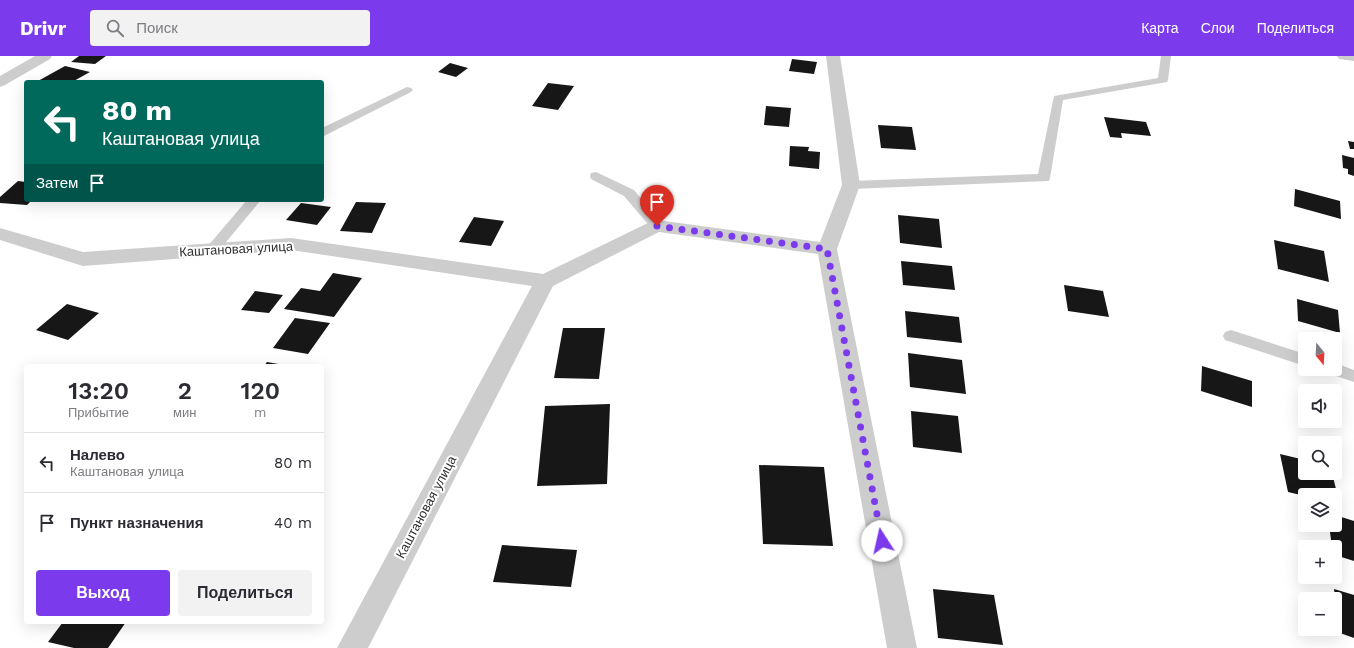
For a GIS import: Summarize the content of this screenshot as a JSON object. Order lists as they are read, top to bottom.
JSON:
{
  "streets": {
    "street": ["Каштановая улица"]
  },
  "north": "bottom",
  "page": {
    "header": "Drivr",
    "search": "Поиск",
    "nav": ["Карта", "Слои", "Поделиться"],
    "turn": ["80 m", "Каштановая улица"],
    "then": "Затем",
    "map_buttons": ["+", "−"],
    "eta": [
      "13:20",
      "Прибытие",
      "2",
      "мин",
      "120",
      "m"
    ],
    "list": [
      {
        "name": "Налево",
        "note": "Каштановая улица",
        "value": "80 m"
      },
      {
        "name": "Пункт назначения",
        "value": "40 m"
      }
    ],
    "buttons": ["Выход", "Поделиться"]
  }
}
